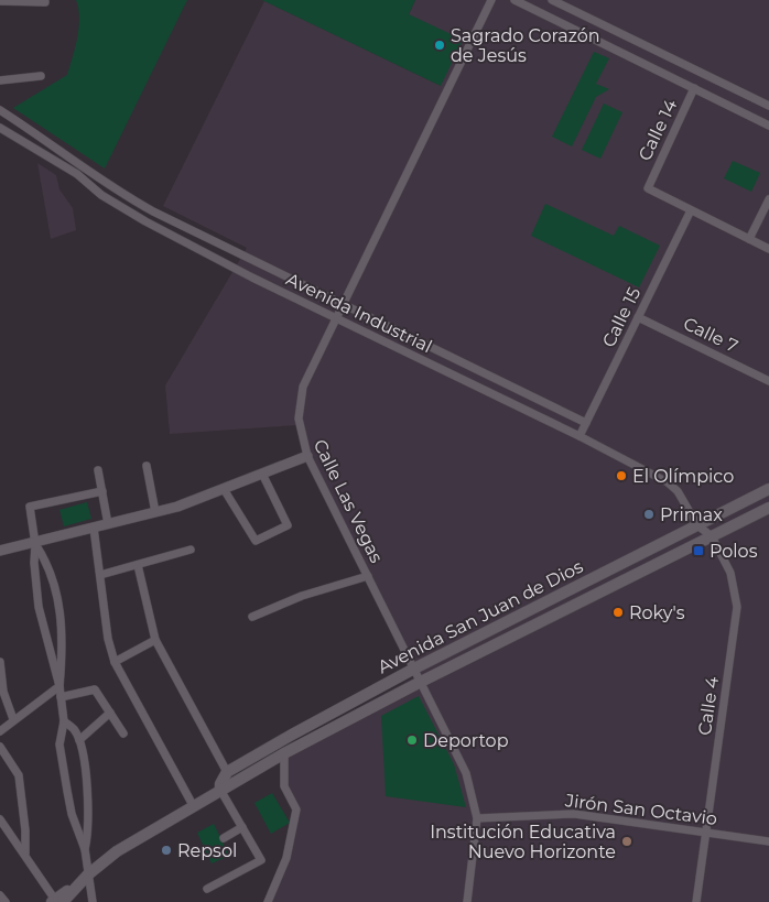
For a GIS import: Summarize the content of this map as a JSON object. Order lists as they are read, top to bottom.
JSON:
{
  "streets": {
    "main road": ["Avenida San Juan de Dios"],
    "street": [
      "Calle 14",
      "Avenida Industrial",
      "Calle 15",
      "Calle 7",
      "Calle Las Vegas",
      "Calle 4",
      "Jirón San Octavio"
    ]
  },
  "crossings": [
    ["Calle 14", "Calle 15"],
    ["Avenida Industrial", "Calle 15"],
    ["Avenida Industrial", "Calle Las Vegas"],
    ["Avenida Industrial", "Avenida San Juan de Dios"],
    ["Avenida Industrial", "Calle 4"],
    ["Calle 15", "Calle 7"],
    ["Calle Las Vegas", "Avenida San Juan de Dios"],
    ["Calle Las Vegas", "Jirón San Octavio"],
    ["Avenida San Juan de Dios", "Calle 4"],
    ["Calle 4", "Jirón San Octavio"]
  ],
  "places": {
    "other": [
      "Sagrado Corazón de Jesús",
      "El Olímpico",
      "Primax",
      "Roky's",
      "Deportop",
      "Institución Educativa Nuevo Horizonte",
      "Repsol"
    ],
    "transit": ["Polos"]
  }
}
